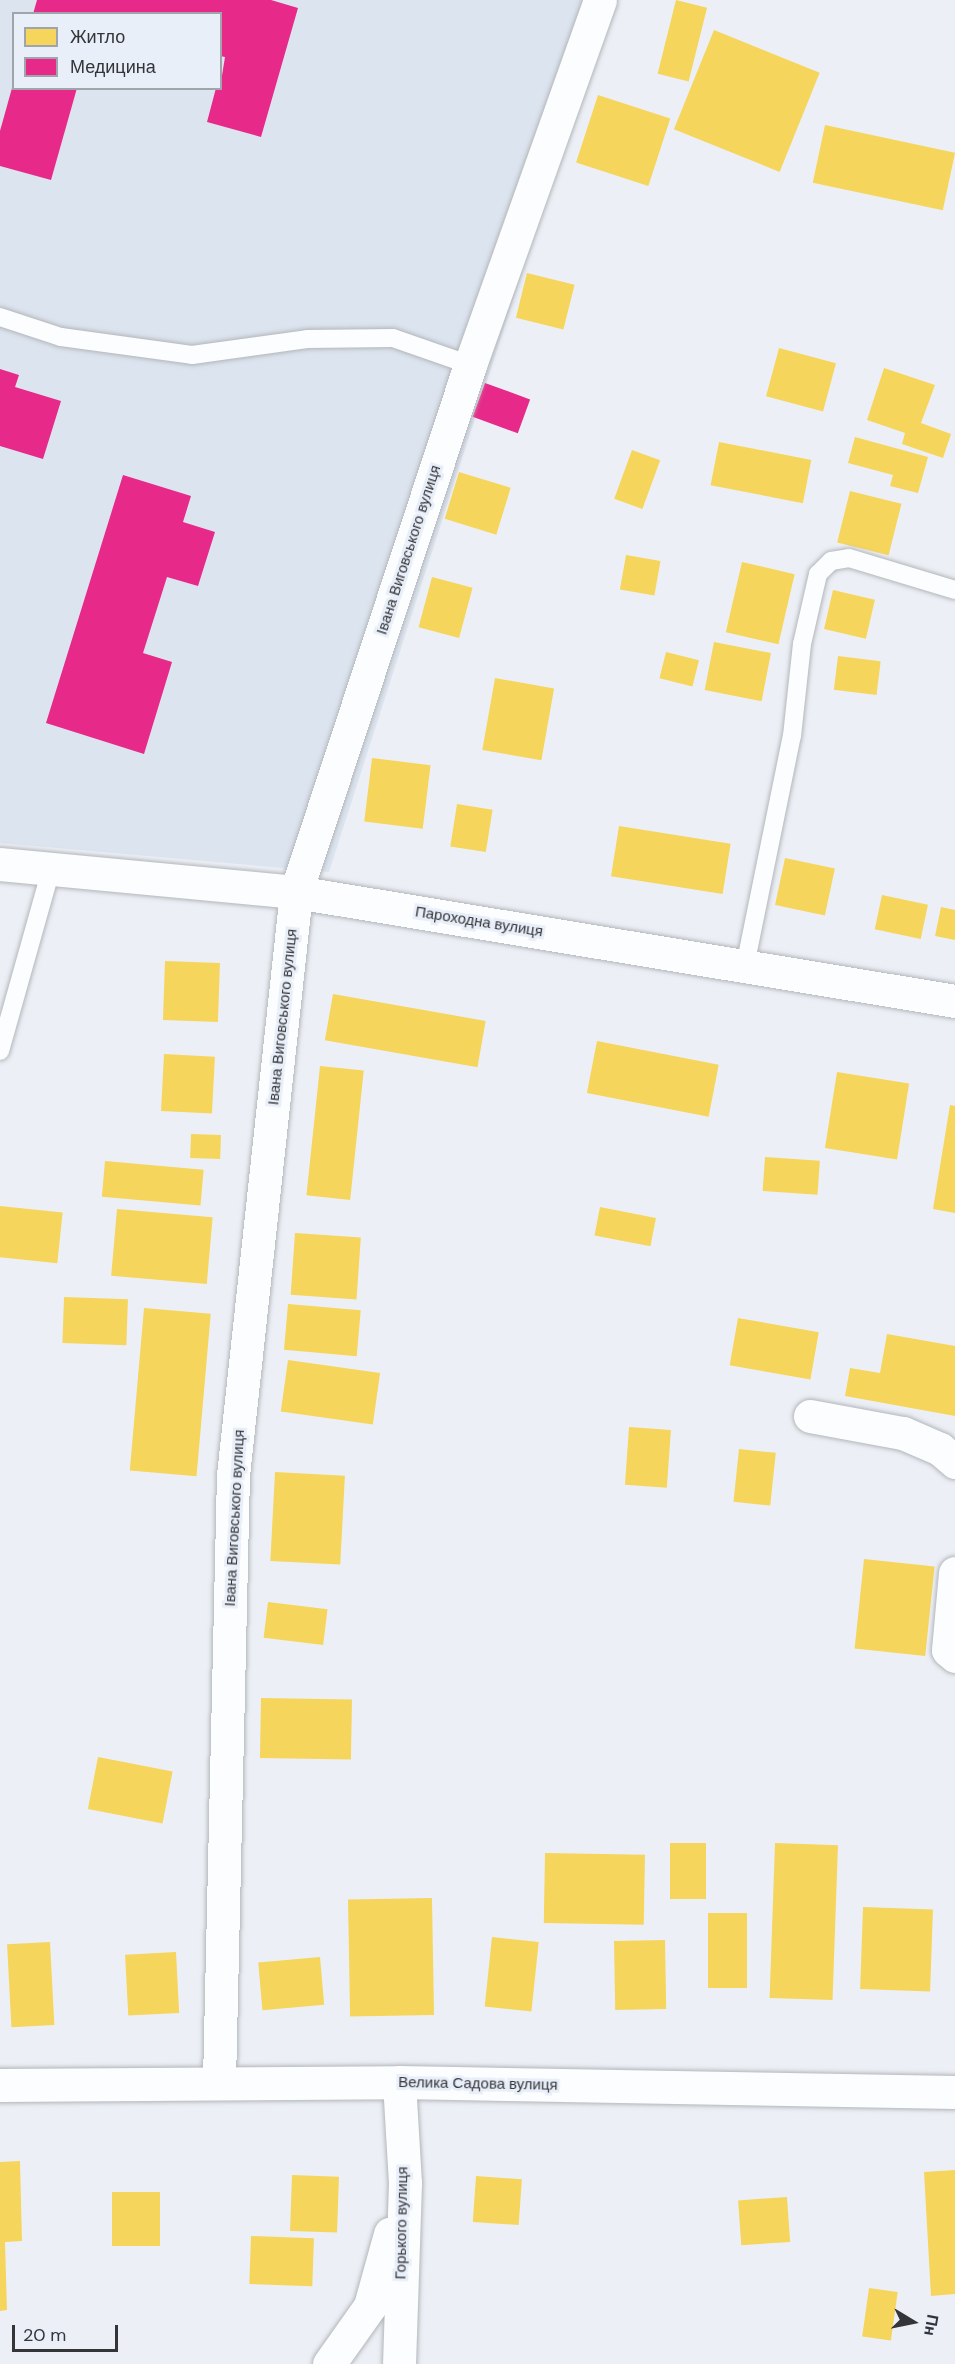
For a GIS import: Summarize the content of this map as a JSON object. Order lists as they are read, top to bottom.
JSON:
{
  "streets": {
    "street": [
      "Івана Виговського вулиця",
      "Пароходна вулиця",
      "Велика Садова вулиця",
      "Горького вулиця"
    ]
  },
  "crossings": [
    ["Івана Виговського вулиця", "Пароходна вулиця"],
    ["Івана Виговського вулиця", "Велика Садова вулиця"],
    ["Велика Садова вулиця", "Горького вулиця"]
  ],
  "legend": ["Житло", "Медицина"],
  "scale_bar": "20 m",
  "north": "right"
}
